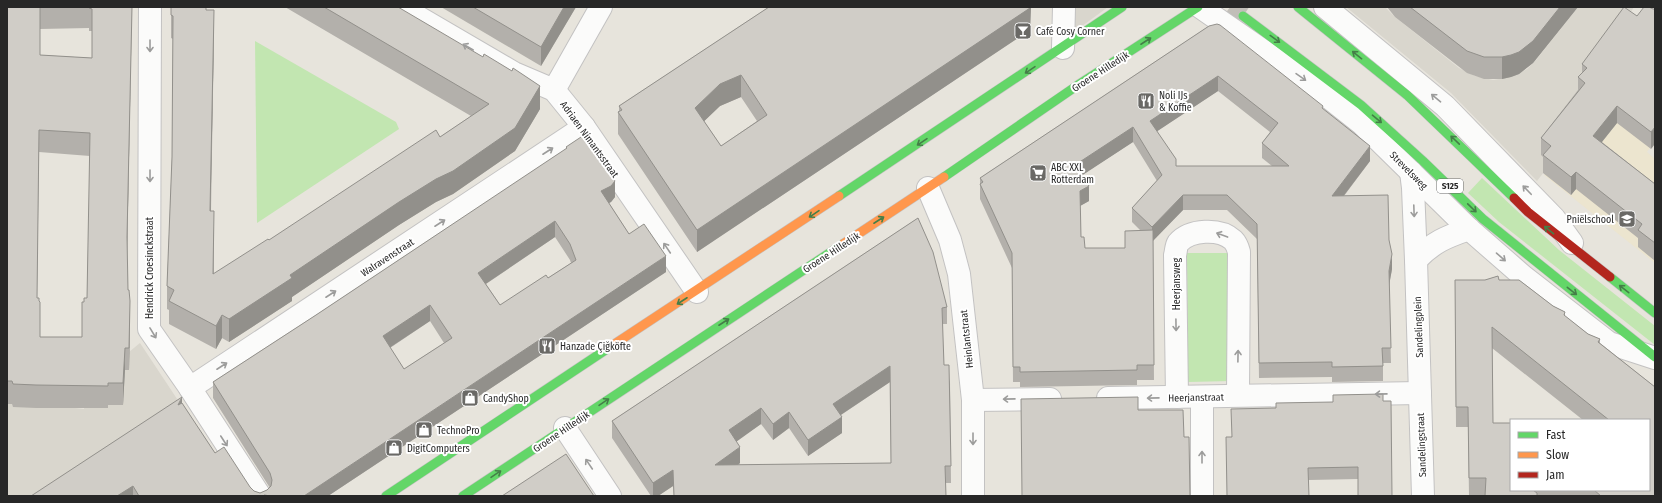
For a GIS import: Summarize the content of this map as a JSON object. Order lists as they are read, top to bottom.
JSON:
{
  "streets": {
    "street": [
      "Groene Hilledijk",
      "Adriaen Nimantsstraat",
      "Strevelsweg",
      "S125",
      "Walravenstraat",
      "Hendrick Croesinckstraat",
      "Heerjansweg",
      "Sandelingplein",
      "Heinlantstraat",
      "Heerjanstraat",
      "Sandelingstraat"
    ]
  },
  "crossings": [
    ["Groene Hilledijk", "Strevelsweg"],
    ["Groene Hilledijk", "Heinlantstraat"],
    ["Adriaen Nimantsstraat", "Walravenstraat"],
    ["Strevelsweg", "Sandelingplein"],
    ["Walravenstraat", "Hendrick Croesinckstraat"],
    ["Heerjansweg", "Heerjanstraat"],
    ["Sandelingplein", "Heerjanstraat"],
    ["Sandelingplein", "Sandelingstraat"],
    ["Heerjanstraat", "Sandelingstraat"]
  ],
  "one_way": [
    "Adriaen Nimantsstraat",
    "Walravenstraat",
    "Hendrick Croesinckstraat",
    "Sandelingplein",
    "Heerjanstraat"
  ],
  "places": {
    "bar": ["Café Cosy Corner"],
    "restaurant": ["Noli IJs & Koffie", "Hanzade Çiğköfte"],
    "supermarket": ["ABC XXL Rotterdam"],
    "school or university": ["Pniëlschool"],
    "shop": ["CandyShop", "TechnoPro", "DigitComputers"]
  },
  "legend": ["Fast", "Slow", "Jam"]
}
